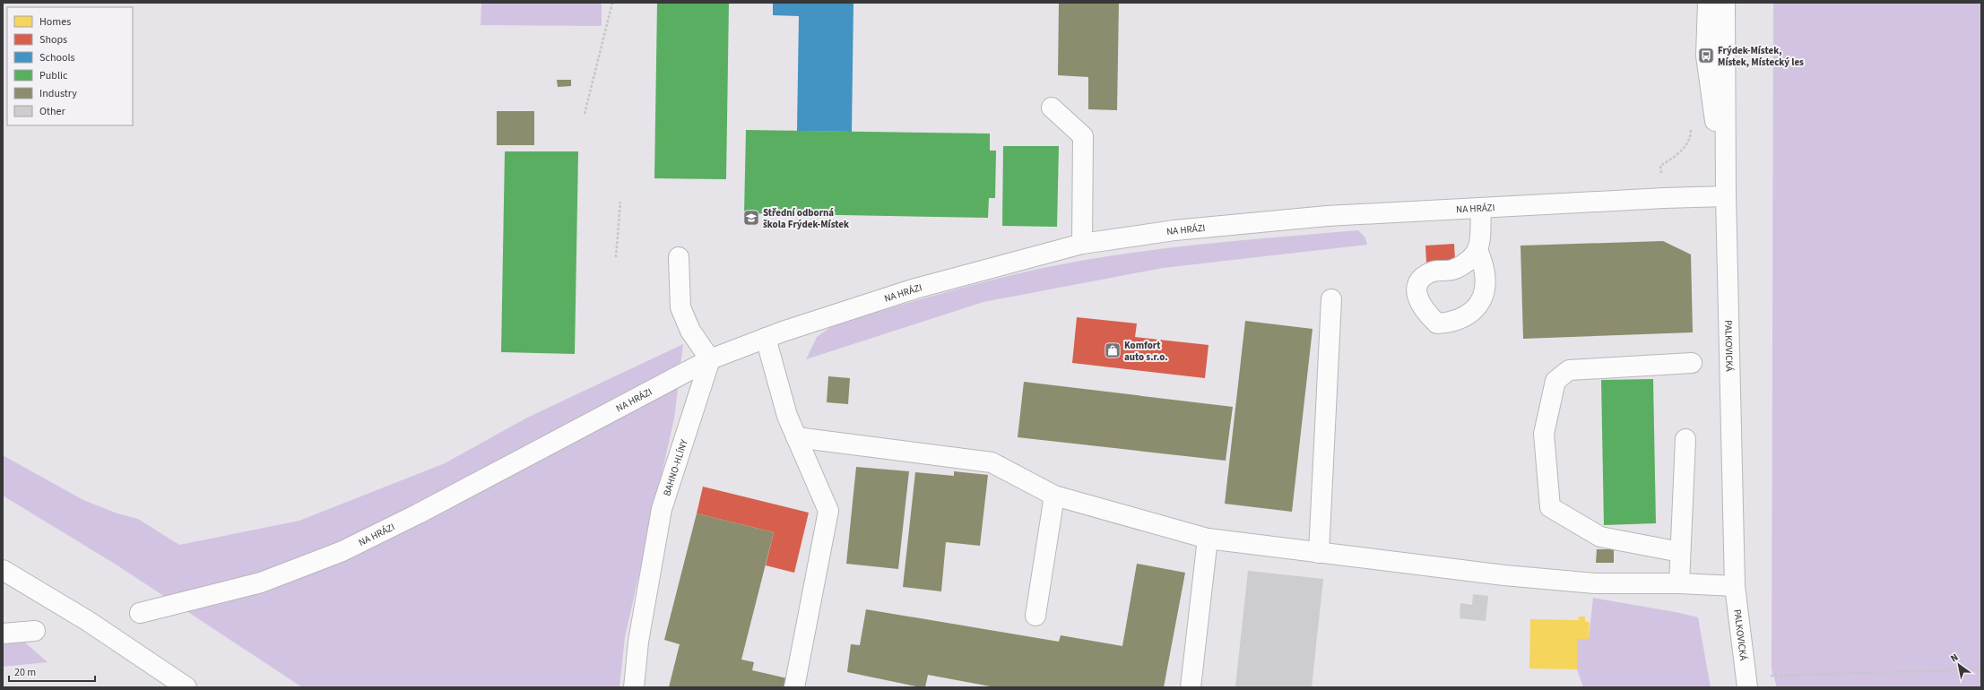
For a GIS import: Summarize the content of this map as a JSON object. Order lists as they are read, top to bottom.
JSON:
{
  "streets": {
    "street": ["NA HRÁZI", "PALKOVICKÁ", "BAHNO-HLÍNY"]
  },
  "crossings": [
    ["NA HRÁZI", "PALKOVICKÁ"],
    ["NA HRÁZI", "BAHNO-HLÍNY"]
  ],
  "places": {
    "bus stop": ["Frýdek-Místek, Místek, Místecký les"],
    "school or university": ["Střední odborná škola Frýdek-Místek"],
    "shop": ["Komfort auto s.r.o."]
  },
  "legend": [
    "Homes",
    "Shops",
    "Schools",
    "Public",
    "Industry",
    "Other"
  ],
  "scale_bar": "20 m",
  "north": "top left"
}
